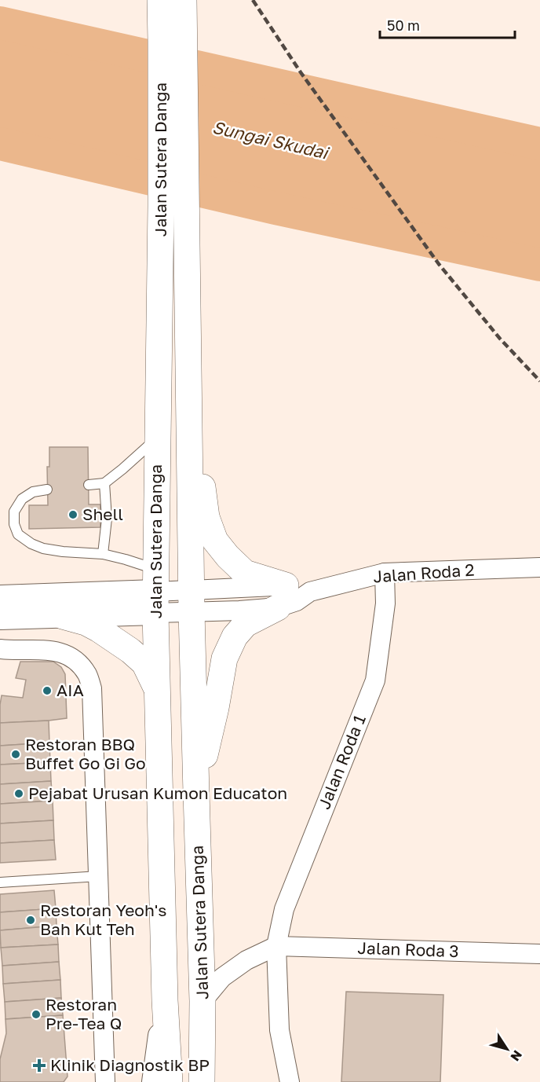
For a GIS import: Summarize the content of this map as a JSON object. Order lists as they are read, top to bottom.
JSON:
{
  "streets": {
    "main road": ["Jalan Sutera Danga"],
    "street": ["Jalan Roda 2", "Jalan Roda 1", "Jalan Roda 3"]
  },
  "crossings": [
    ["Jalan Sutera Danga", "Jalan Roda 2"],
    ["Jalan Roda 2", "Jalan Roda 1"],
    ["Jalan Roda 1", "Jalan Roda 3"]
  ],
  "water": ["Sungai Skudai"],
  "places": {
    "other": [
      "Shell",
      "AIA",
      "Restoran BBQ Buffet Go Gi Go",
      "Pejabat Urusan Kumon Educaton",
      "Restoran Yeoh's Bah Kut Teh",
      "Restoran Pre-Tea Q"
    ],
    "health": ["Klinik Diagnostik BP"]
  },
  "scale_bar": "50 m",
  "north": "bottom right"
}
